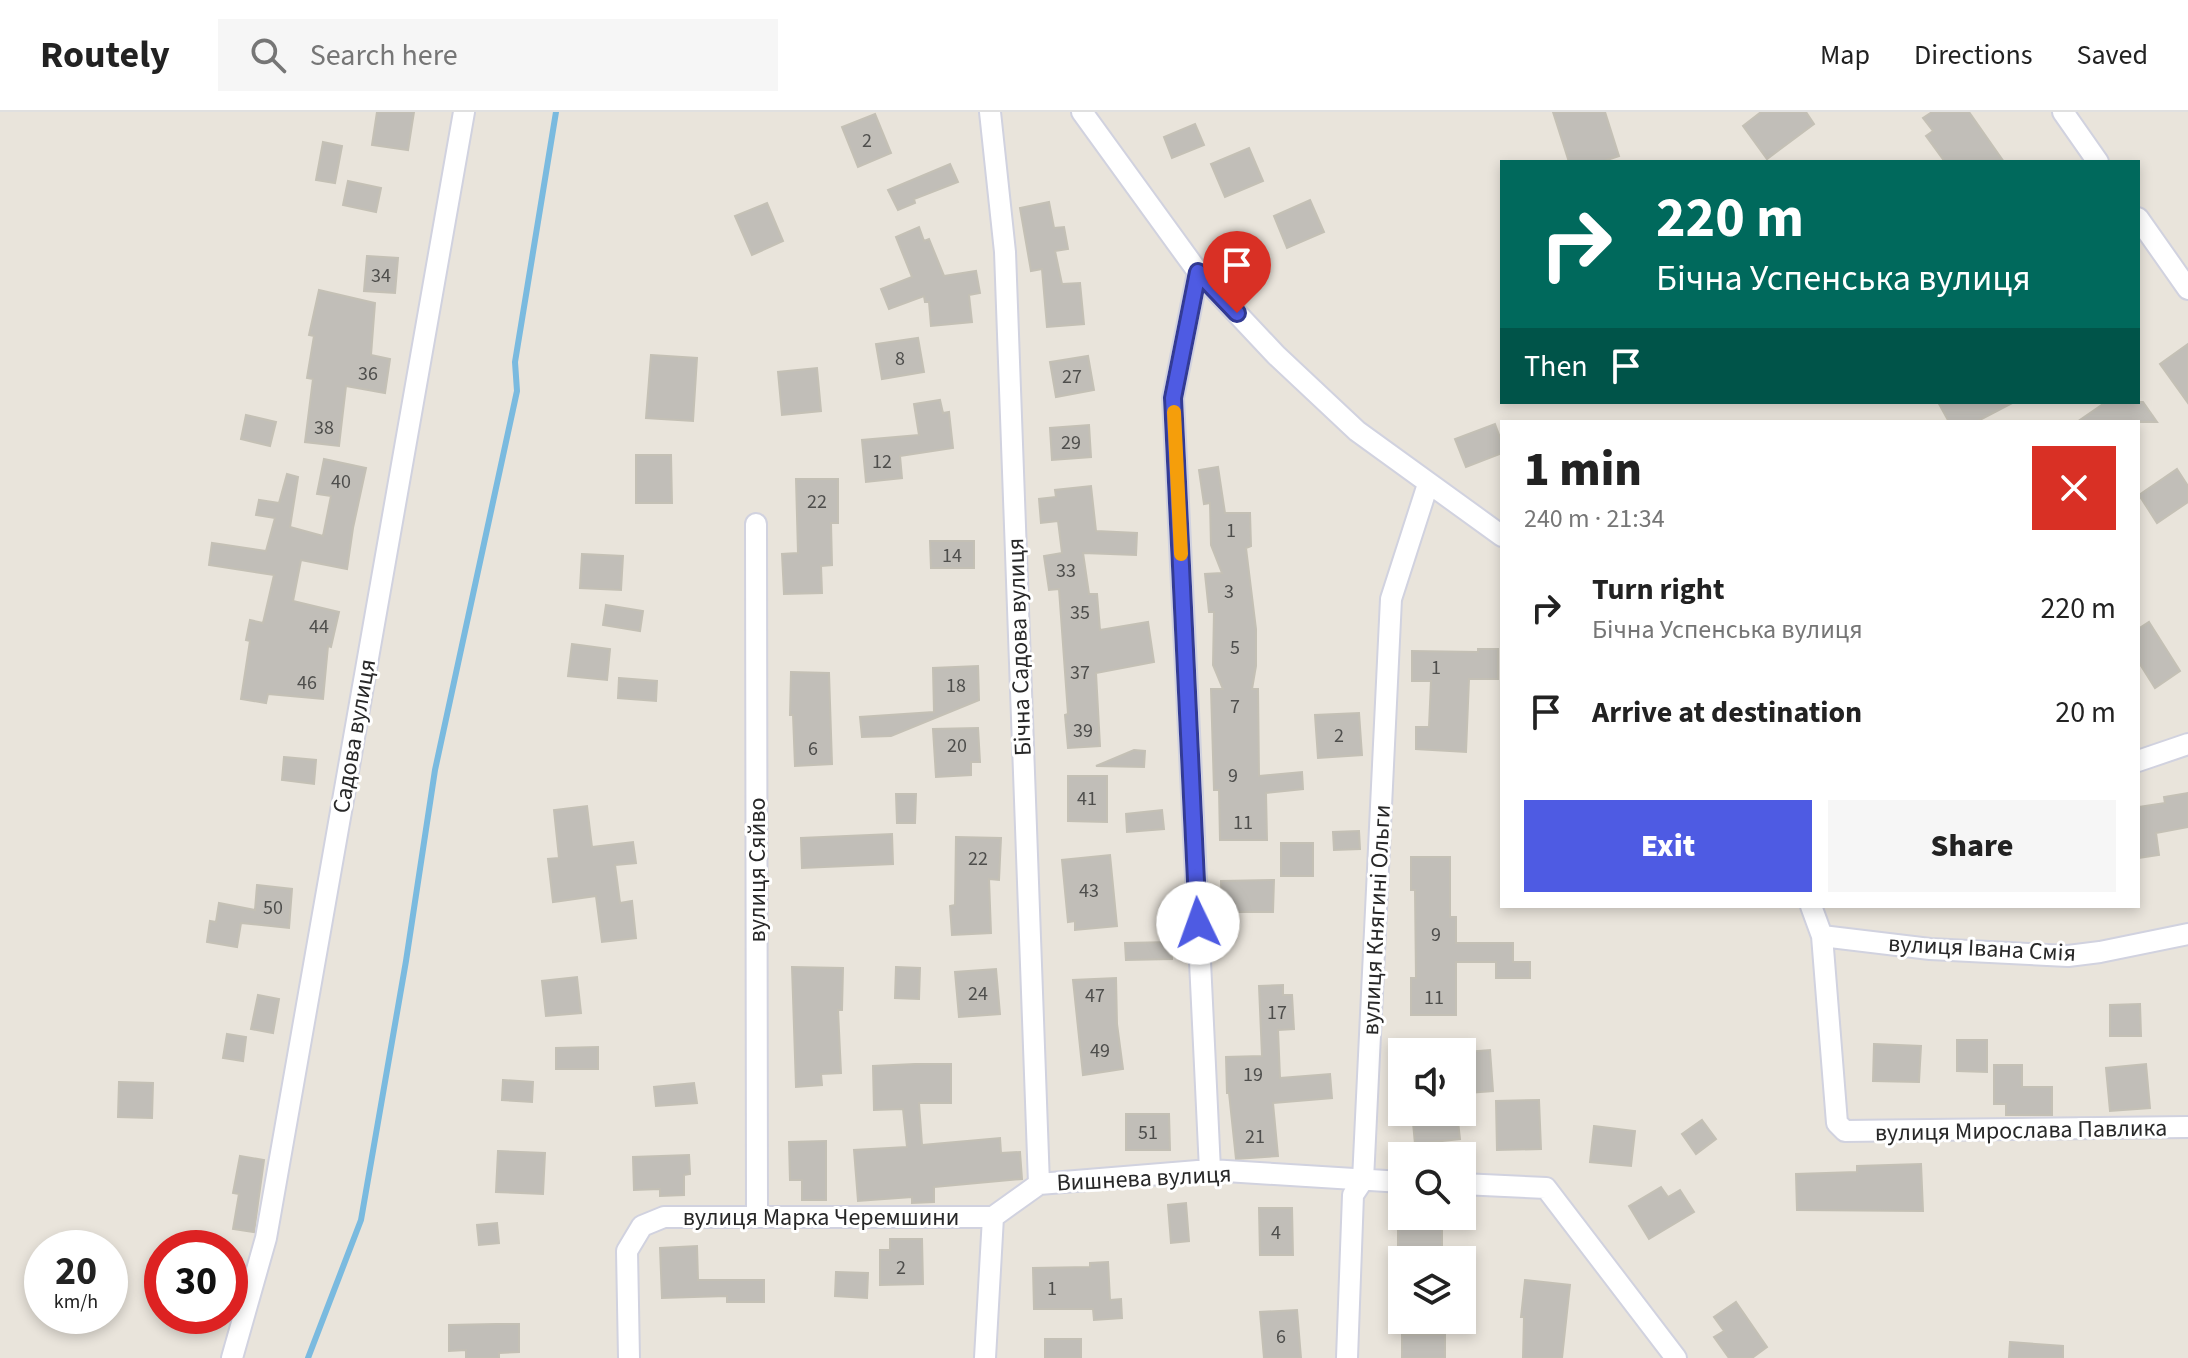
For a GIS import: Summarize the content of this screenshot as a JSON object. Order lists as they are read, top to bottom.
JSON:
{
  "streets": {
    "street": [
      "Бічна Садова вулиця",
      "Садова вулиця",
      "вулиця Сяйво",
      "вулиця Княгині Ольги",
      "вулиця Івана Смія",
      "вулиця Мирослава Павлика",
      "Вишнева вулиця",
      "вулиця Марка Черемшини"
    ]
  },
  "crossings": [
    ["Бічна Садова вулиця", "Вишнева вулиця"],
    ["вулиця Сяйво", "вулиця Марка Черемшини"],
    ["вулиця Княгині Ольги", "Вишнева вулиця"],
    ["вулиця Івана Смія", "вулиця Мирослава Павлика"],
    ["Вишнева вулиця", "вулиця Марка Черемшини"]
  ],
  "house_numbers": [
    "2",
    "34",
    "8",
    "36",
    "27",
    "38",
    "29",
    "12",
    "40",
    "22",
    "1",
    "14",
    "33",
    "3",
    "35",
    "44",
    "5",
    "1",
    "37",
    "46",
    "18",
    "7",
    "39",
    "2",
    "20",
    "6",
    "9",
    "41",
    "11",
    "22",
    "43",
    "50",
    "9",
    "24",
    "47",
    "11",
    "17",
    "49",
    "19",
    "51",
    "21",
    "4",
    "2",
    "1",
    "6"
  ],
  "page": {
    "header": "Routely",
    "search": "Search here",
    "nav": ["Map", "Directions", "Saved"],
    "turn": ["220 m", "Бічна Успенська вулиця"],
    "then": "Then",
    "heading": ["1 min", "240 m · 21:34"],
    "list": [
      {
        "name": "Turn right",
        "note": "Бічна Успенська вулиця",
        "value": "220 m"
      },
      {
        "name": "Arrive at destination",
        "value": "20 m"
      }
    ],
    "buttons": ["Exit", "Share"],
    "speed": "20 km/h",
    "limit": "30"
  }
}
